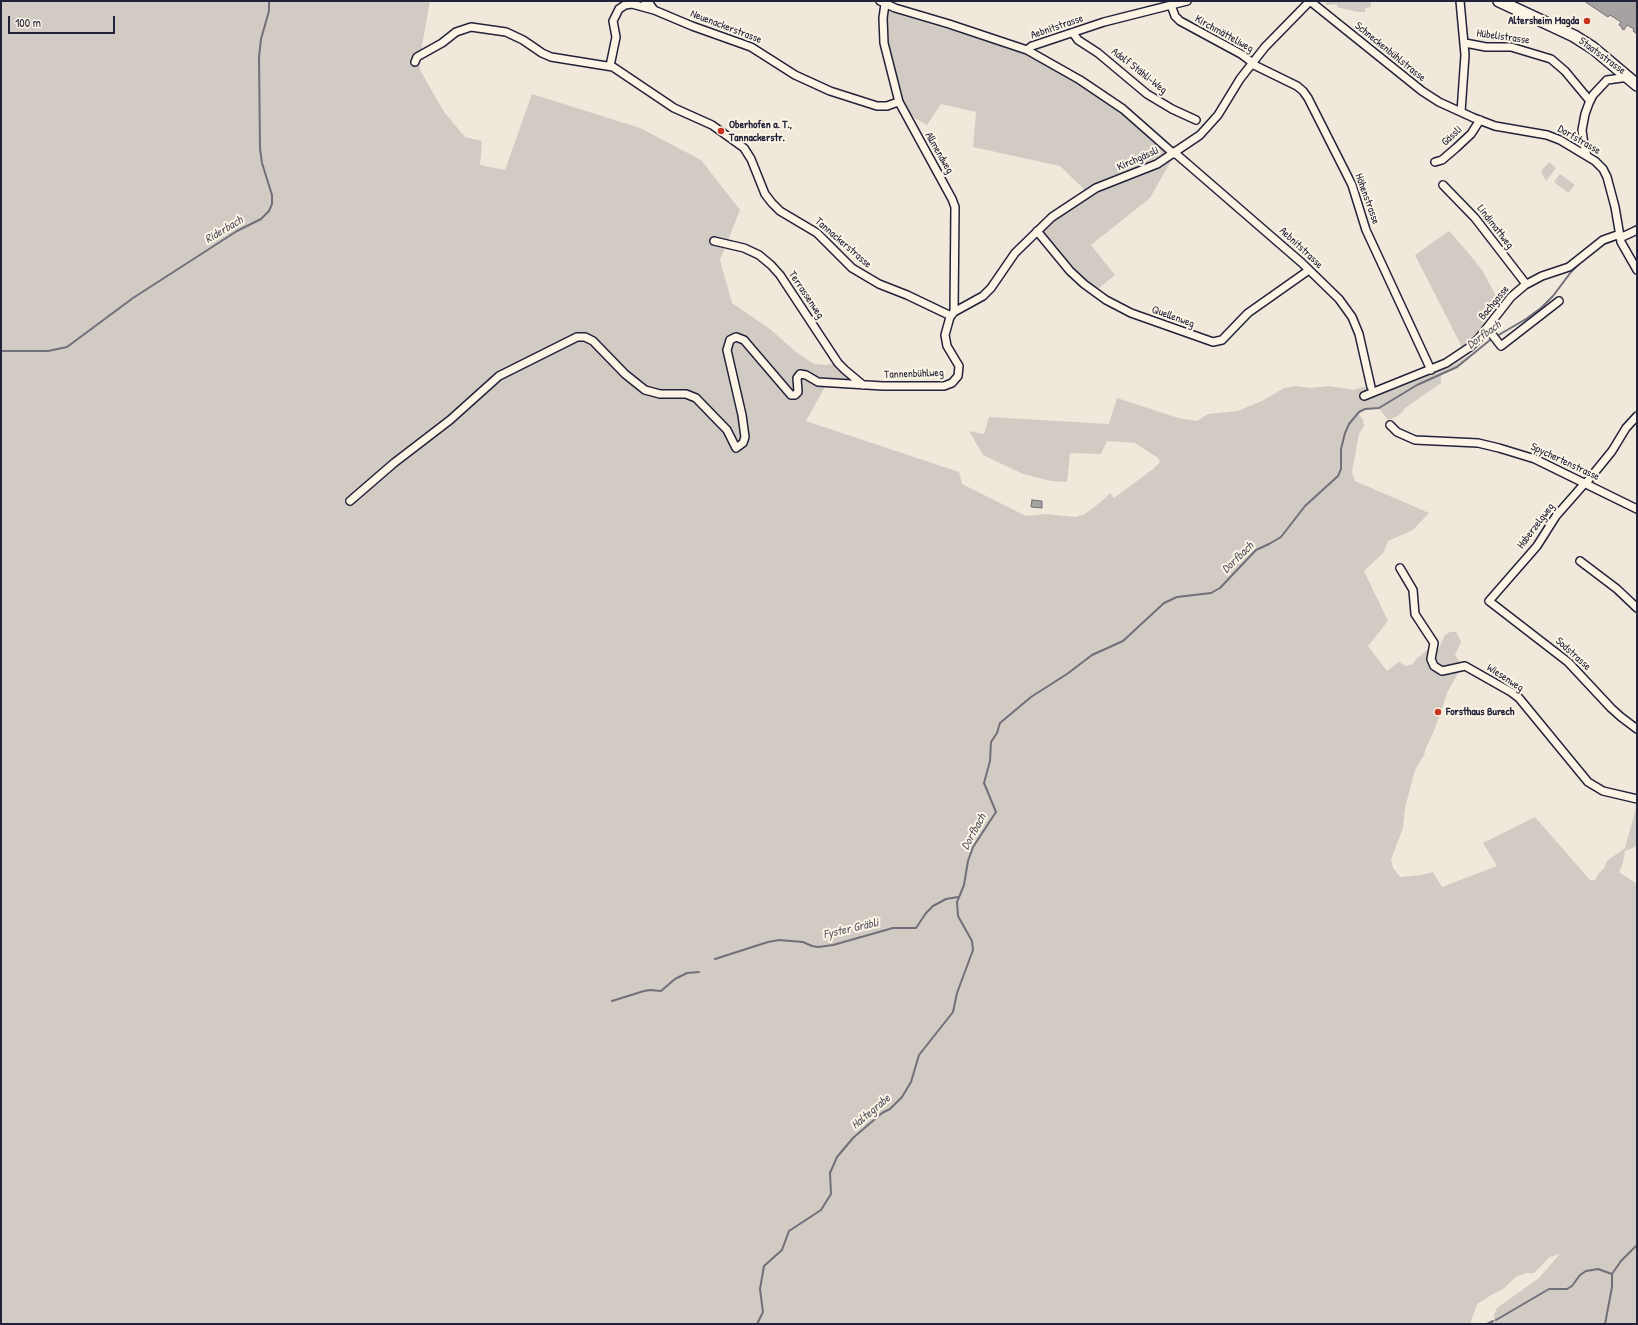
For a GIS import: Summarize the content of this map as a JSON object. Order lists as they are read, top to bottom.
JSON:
{
  "streets": {
    "main road": ["Staatsstrasse"],
    "street": [
      "Neuenackerstrasse",
      "Aebnitstrasse",
      "Kirchmätteliweg",
      "Hübelistrasse",
      "Schneckenbühlstrasse",
      "Adolf Stähli-Weg",
      "Gässli",
      "Dorfstrasse",
      "Allmendweg",
      "Kirchgässli",
      "Höhenstrasse",
      "Lindimattweg",
      "Tannackerstrasse",
      "Terrassenweg",
      "Bachgasse",
      "Quellenweg",
      "Tannenbühlweg",
      "Spychertenstrasse",
      "Haberzelgweg",
      "Sodstrasse",
      "Wiesenweg"
    ]
  },
  "crossings": [
    ["Neuenackerstrasse", "Allmendweg"],
    ["Neuenackerstrasse", "Tannackerstrasse"],
    ["Aebnitstrasse", "Kirchmätteliweg"],
    ["Aebnitstrasse", "Adolf Stähli-Weg"],
    ["Aebnitstrasse", "Allmendweg"],
    ["Aebnitstrasse", "Kirchgässli"],
    ["Aebnitstrasse", "Quellenweg"],
    ["Kirchmätteliweg", "Kirchgässli"],
    ["Kirchmätteliweg", "Höhenstrasse"],
    ["Hübelistrasse", "Schneckenbühlstrasse"],
    ["Hübelistrasse", "Dorfstrasse"],
    ["Schneckenbühlstrasse", "Dorfstrasse"],
    ["Schneckenbühlstrasse", "Kirchgässli"],
    ["Gässli", "Dorfstrasse"],
    ["Dorfstrasse", "Bachgasse"],
    ["Allmendweg", "Kirchgässli"],
    ["Allmendweg", "Tannackerstrasse"],
    ["Allmendweg", "Tannenbühlweg"],
    ["Kirchgässli", "Höhenstrasse"],
    ["Kirchgässli", "Tannackerstrasse"],
    ["Kirchgässli", "Quellenweg"],
    ["Kirchgässli", "Tannenbühlweg"],
    ["Höhenstrasse", "Bachgasse"],
    ["Lindimattweg", "Bachgasse"],
    ["Tannackerstrasse", "Tannenbühlweg"],
    ["Terrassenweg", "Tannenbühlweg"],
    ["Spychertenstrasse", "Haberzelgweg"],
    ["Haberzelgweg", "Sodstrasse"]
  ],
  "water": [
    "Riderbach",
    "Dorfbach",
    "Fyster Gräbli",
    "Haltegrabe"
  ],
  "places": ["Altersheim Magda", "Oberhofen a. T., Tannackerstr.", "Forsthaus Burech"],
  "scale_bar": "100 m"
}
